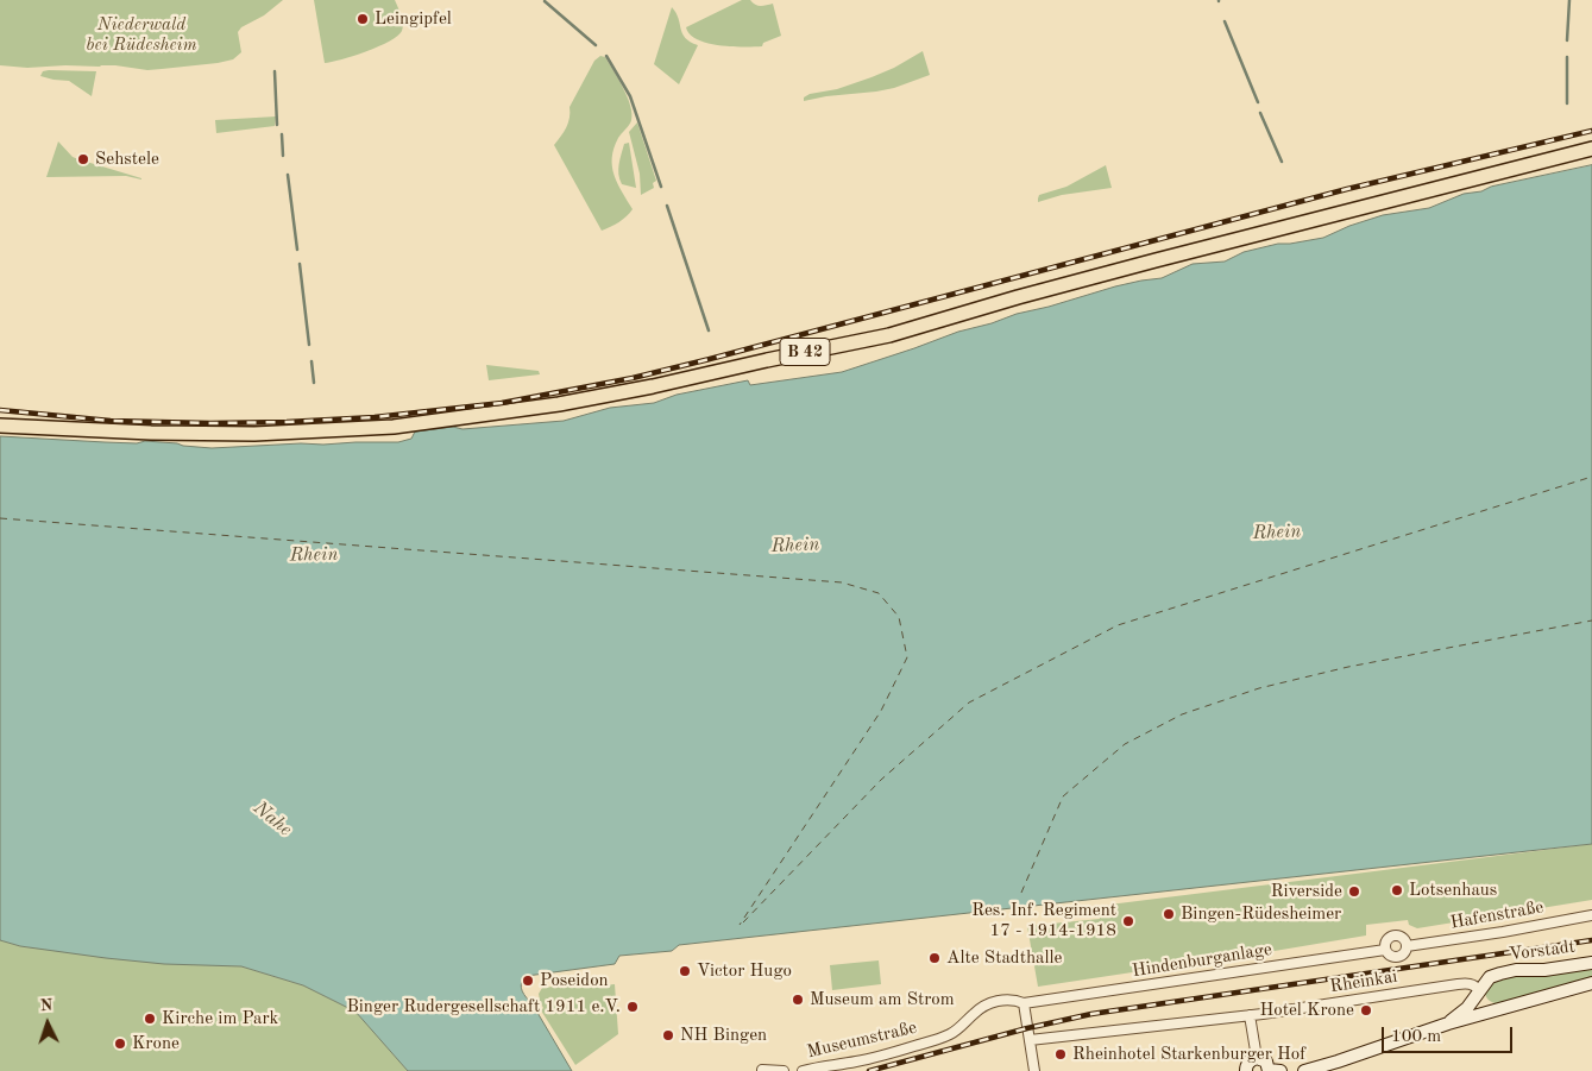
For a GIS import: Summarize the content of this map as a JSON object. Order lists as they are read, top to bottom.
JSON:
{
  "streets": {
    "main road": ["B 42", "Vorstadt"],
    "street": [
      "Hafenstraße",
      "Hindenburganlage",
      "Rheinkai",
      "Museumstraße"
    ]
  },
  "crossings": [
    ["Hafenstraße", "Hindenburganlage"],
    ["Vorstadt", "Rheinkai"],
    ["Hindenburganlage", "Museumstraße"]
  ],
  "water": ["Rhein", "Nahe"],
  "parks": ["Niederwald bei Rüdesheim"],
  "places": [
    "Leingipfel",
    "Sehstele",
    "Lotsenhaus",
    "Riverside",
    "Bingen-Rüdesheimer",
    "Res. Inf. Regiment 17 - 1914-1918",
    "Alte Stadthalle",
    "Victor Hugo",
    "Poseidon",
    "Museum am Strom",
    "Binger Rudergesellschaft 1911 e.V.",
    "Hotel Krone",
    "Kirche im Park",
    "NH Bingen",
    "Krone",
    "Rheinhotel Starkenburger Hof"
  ],
  "scale_bar": "100 m",
  "north": "top"
}
